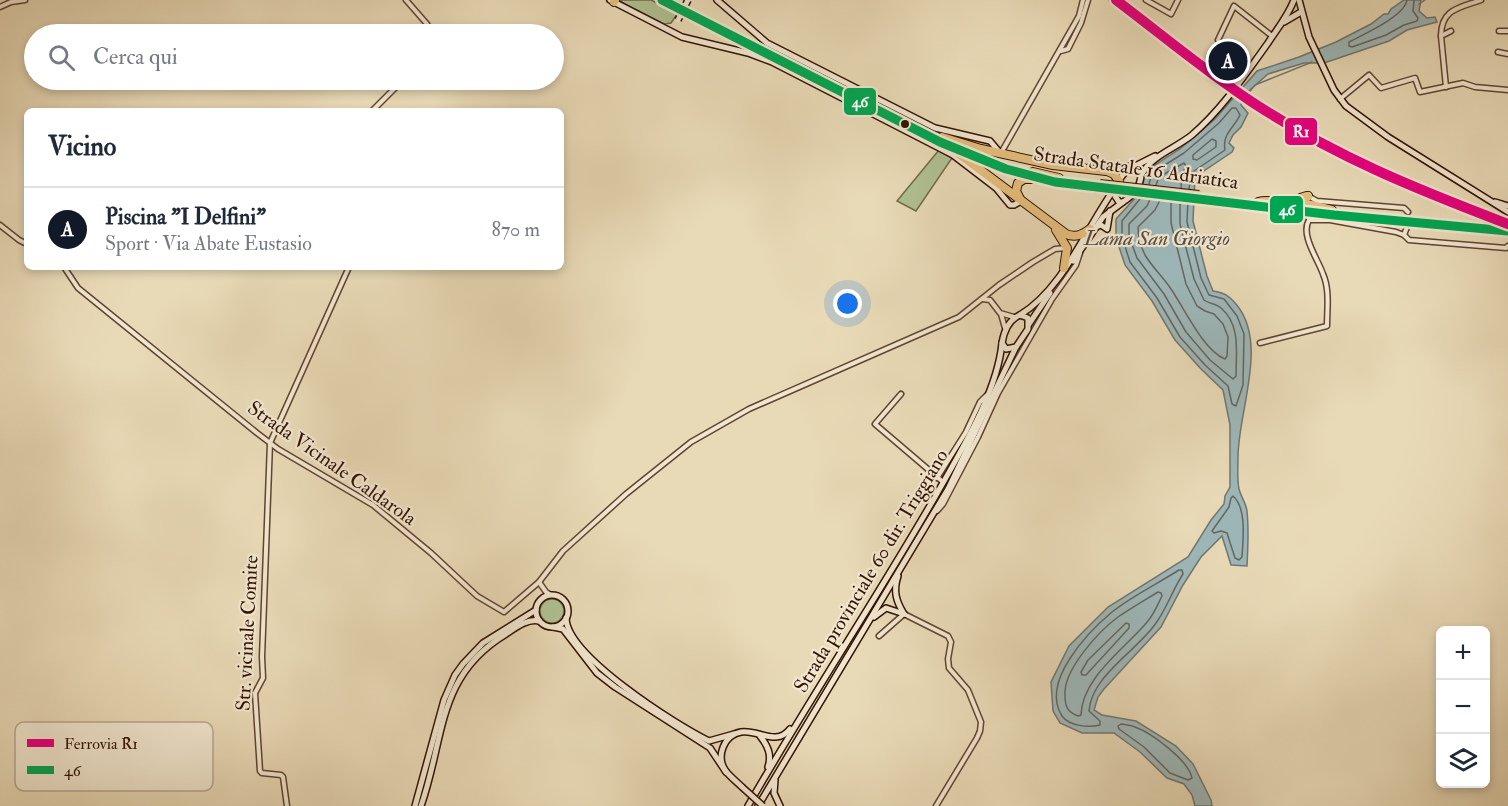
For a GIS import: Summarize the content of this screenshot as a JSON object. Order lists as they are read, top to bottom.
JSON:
{
  "streets": {
    "highway": ["Strada Statale 16 Adriatica"],
    "main road": ["Strada provinciale 60 dir. Triggiano"],
    "street": ["Strada Vicinale Caldarola", "Str. vicinale Comite"]
  },
  "crossings": [
    ["Strada Vicinale Caldarola", "Str. vicinale Comite"]
  ],
  "water": ["Lama San Giorgio"],
  "lines": ["rail line R1", "transit line 46"],
  "legend": ["Ferrovia R1", "46"],
  "page": {
    "search": "Cerca qui",
    "pins": "A",
    "heading": "Vicino",
    "list": [
      {
        "mark": "A",
        "name": "Piscina \"I Delfini\"",
        "note": "Sport · Via Abate Eustasio",
        "value": "870 m"
      }
    ],
    "map_buttons": ["+", "−"]
  }
}
